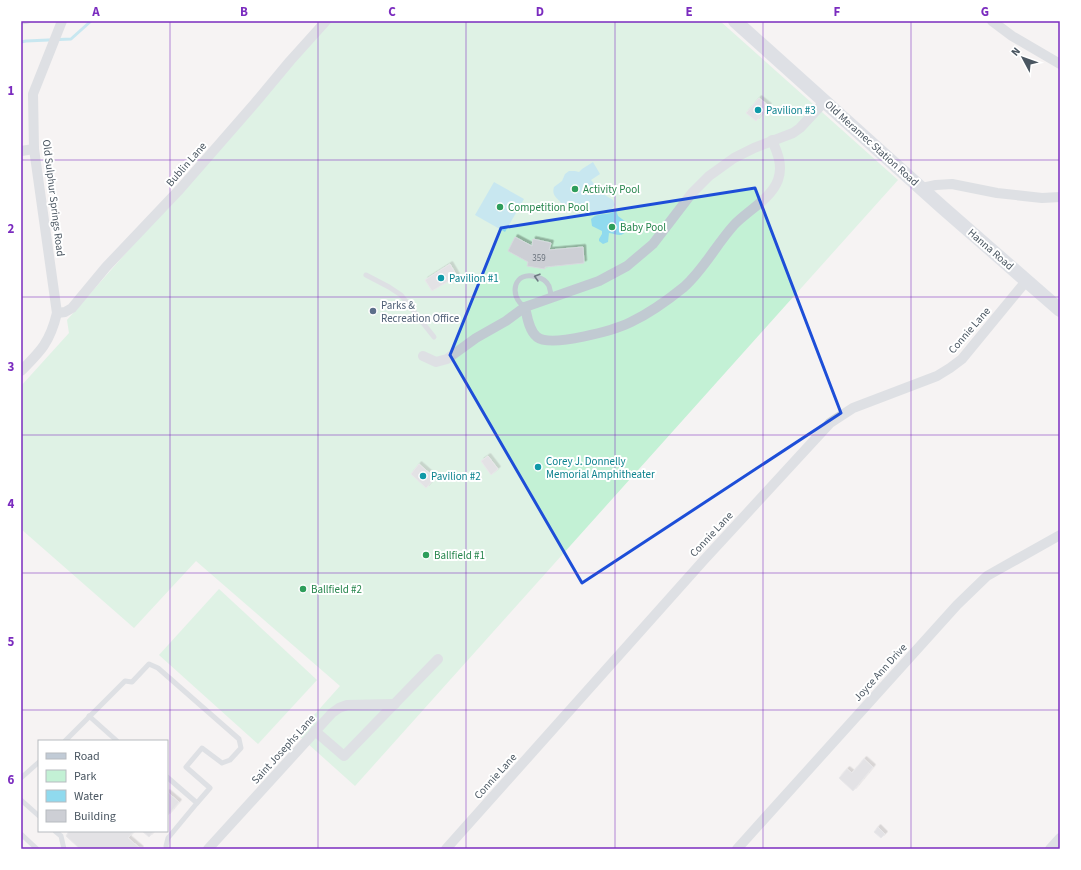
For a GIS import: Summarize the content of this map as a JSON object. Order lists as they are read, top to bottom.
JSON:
{
  "streets": {
    "street": [
      "Old Meramec Station Road",
      "Bublin Lane",
      "Old Sulphur Springs Road",
      "Hanna Road",
      "Connie Lane",
      "Joyce Ann Drive",
      "Saint Josephs Lane"
    ]
  },
  "crossings": [
    ["Old Meramec Station Road", "Hanna Road"],
    ["Bublin Lane", "Old Sulphur Springs Road"],
    ["Hanna Road", "Connie Lane"]
  ],
  "places": [
    "Pavilion #3",
    "Activity Pool",
    "Competition Pool",
    "Baby Pool",
    "Pavilion #1",
    "Parks & Recreation Office",
    "Corey J. Donnelly Memorial Amphitheater",
    "Pavilion #2",
    "Ballfield #1",
    "Ballfield #2"
  ],
  "house_numbers": ["359"],
  "legend": [
    "Road",
    "Park",
    "Water",
    "Building"
  ],
  "north": "top left",
  "grid": {
    "columns": [
      "A",
      "B",
      "C",
      "D",
      "E",
      "F",
      "G"
    ],
    "rows": [
      "1",
      "2",
      "3",
      "4",
      "5",
      "6"
    ]
  }
}
